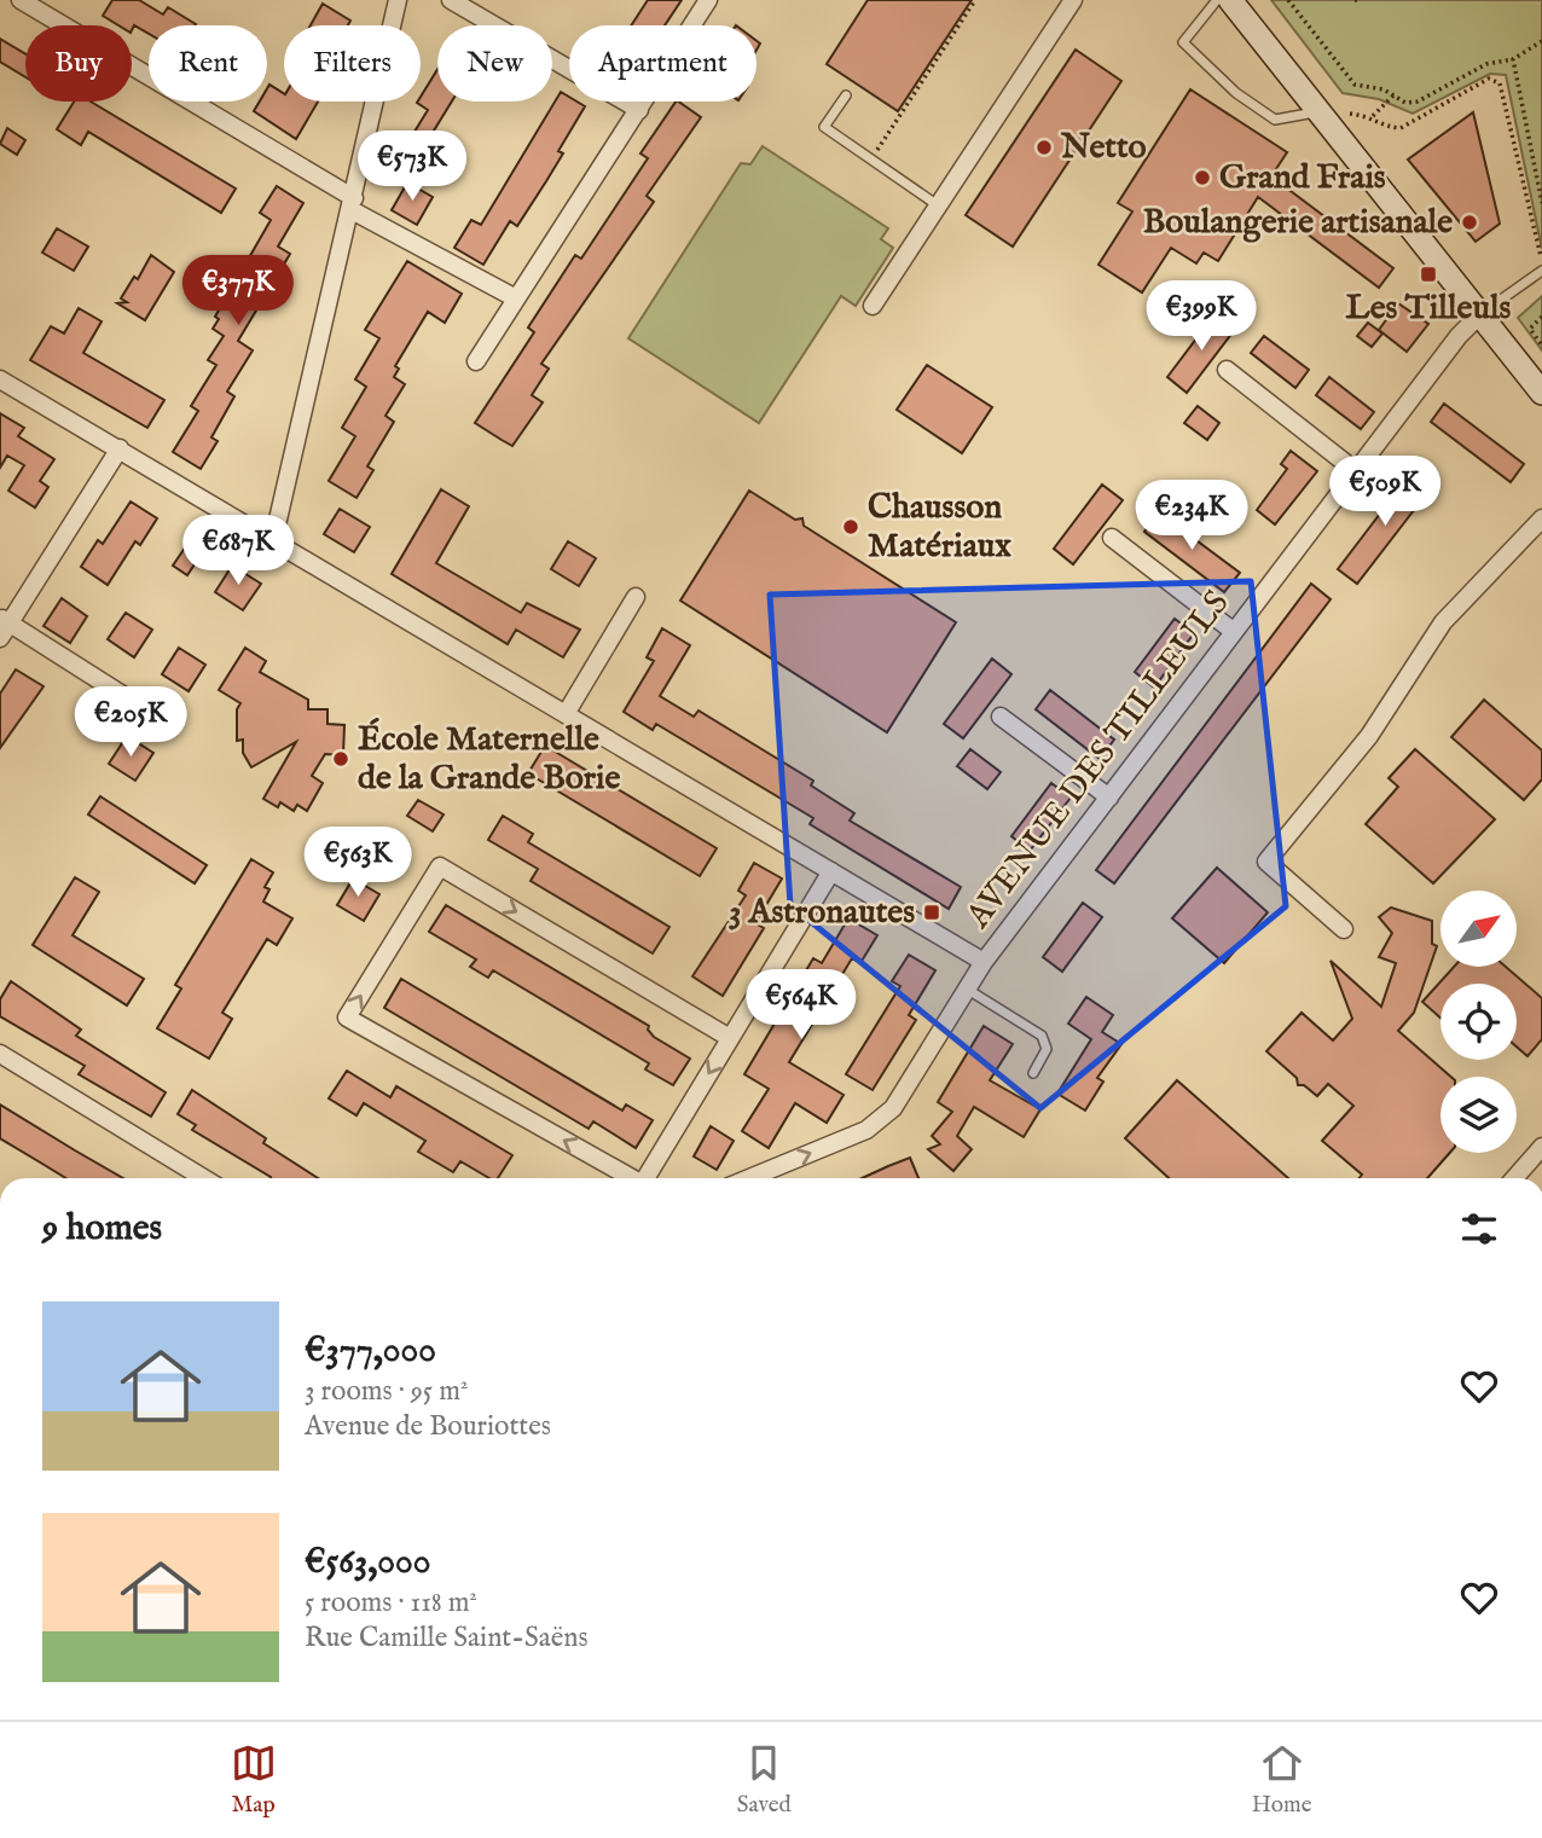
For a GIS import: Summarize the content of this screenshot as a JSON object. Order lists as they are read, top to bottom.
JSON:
{
  "streets": {
    "street": ["AVENUE DES TILLEULS"]
  },
  "places": {
    "other": [
      "Netto",
      "Grand Frais",
      "Boulangerie artisanale",
      "Chausson Matériaux",
      "École Maternelle de la Grande Borie"
    ],
    "transit": ["Les Tilleuls", "3 Astronautes"]
  },
  "north": "top right",
  "page": {
    "chip": [
      "Buy",
      "Rent",
      "Filters",
      "New",
      "Apartment"
    ],
    "price": [
      "€573K",
      "€377K",
      "€399K",
      "€509K",
      "€234K",
      "€687K",
      "€205K",
      "€563K",
      "€564K"
    ],
    "heading": "9 homes",
    "list": [
      {
        "name": "€377,000",
        "note": "3 rooms · 95 m² · Avenue de Bouriottes"
      },
      {
        "name": "€563,000",
        "note": "5 rooms · 118 m² · Rue Camille Saint-Saëns"
      }
    ],
    "tabs": ["Map", "Saved", "Home"]
  }
}
